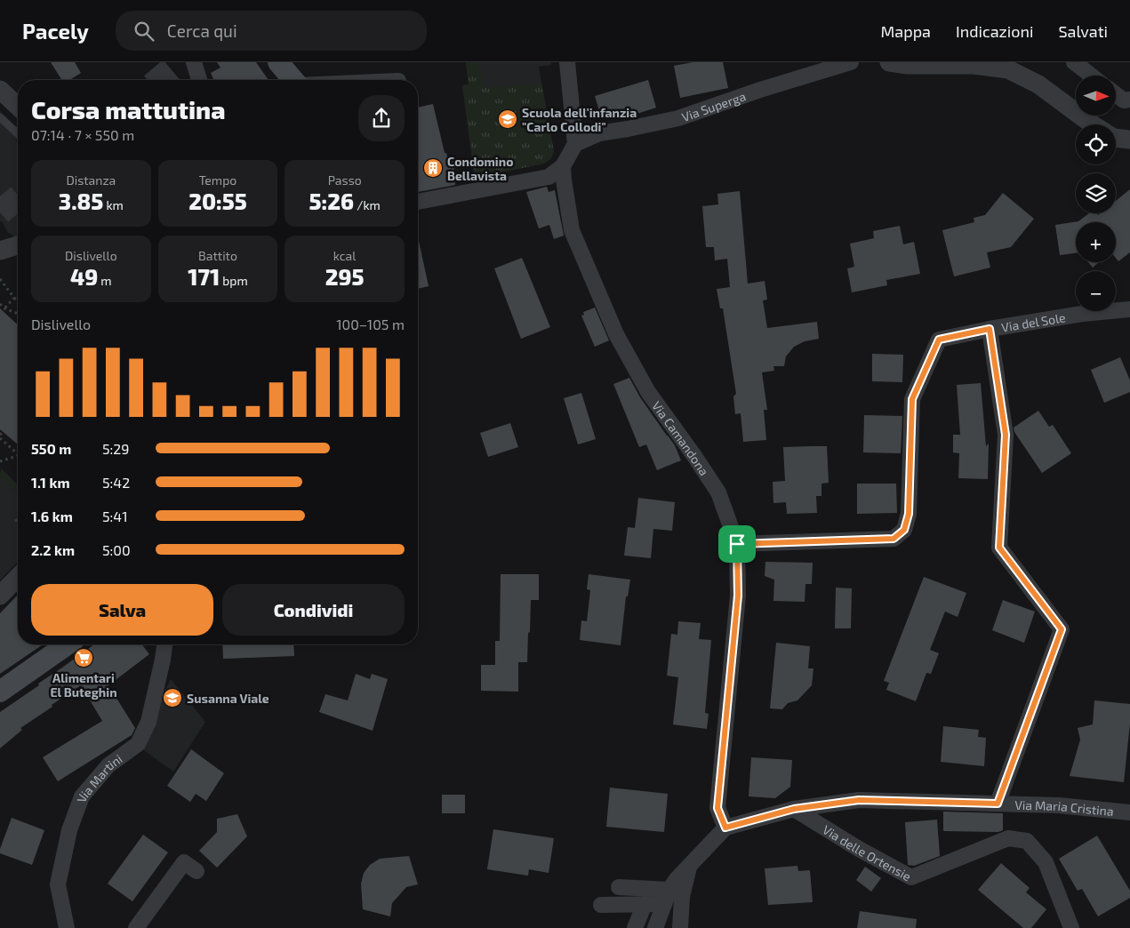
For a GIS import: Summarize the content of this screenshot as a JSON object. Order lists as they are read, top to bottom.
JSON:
{
  "streets": {
    "street": [
      "Via Superga",
      "Via del Sole",
      "Via Camandona",
      "Via Martini",
      "Via Maria Cristina",
      "Via delle Ortensie"
    ]
  },
  "crossings": [
    ["Via del Sole", "Via Camandona"],
    ["Via Camandona", "Via Maria Cristina"],
    ["Via Maria Cristina", "Via delle Ortensie"]
  ],
  "places": {
    "school or university": ["Scuola dell'infanzia \"Carlo Collodi\"", "Susanna Viale"],
    "building": ["Condomino Bellavista"],
    "supermarket": ["Alimentari El Buteghin"]
  },
  "north": "right",
  "page": {
    "header": "Pacely",
    "search": "Cerca qui",
    "nav": ["Mappa", "Indicazioni", "Salvati"],
    "map_buttons": ["+", "−"],
    "heading": ["Corsa mattutina", "07:14 · 7 × 550 m"],
    "stats": [
      ["Distanza", "3.85 km"],
      ["Tempo", "20:55"],
      ["Passo", "5:26 /km"],
      ["Dislivello", "49 m"],
      ["Battito", "171 bpm"],
      ["kcal", "295"]
    ],
    "chart": ["Dislivello", "100–105 m"],
    "list": [
      {
        "name": "550 m",
        "note": "5:29"
      },
      {
        "name": "1.1 km",
        "note": "5:42"
      },
      {
        "name": "1.6 km",
        "note": "5:41"
      },
      {
        "name": "2.2 km",
        "note": "5:00"
      }
    ],
    "buttons": ["Salva", "Condividi"]
  }
}
